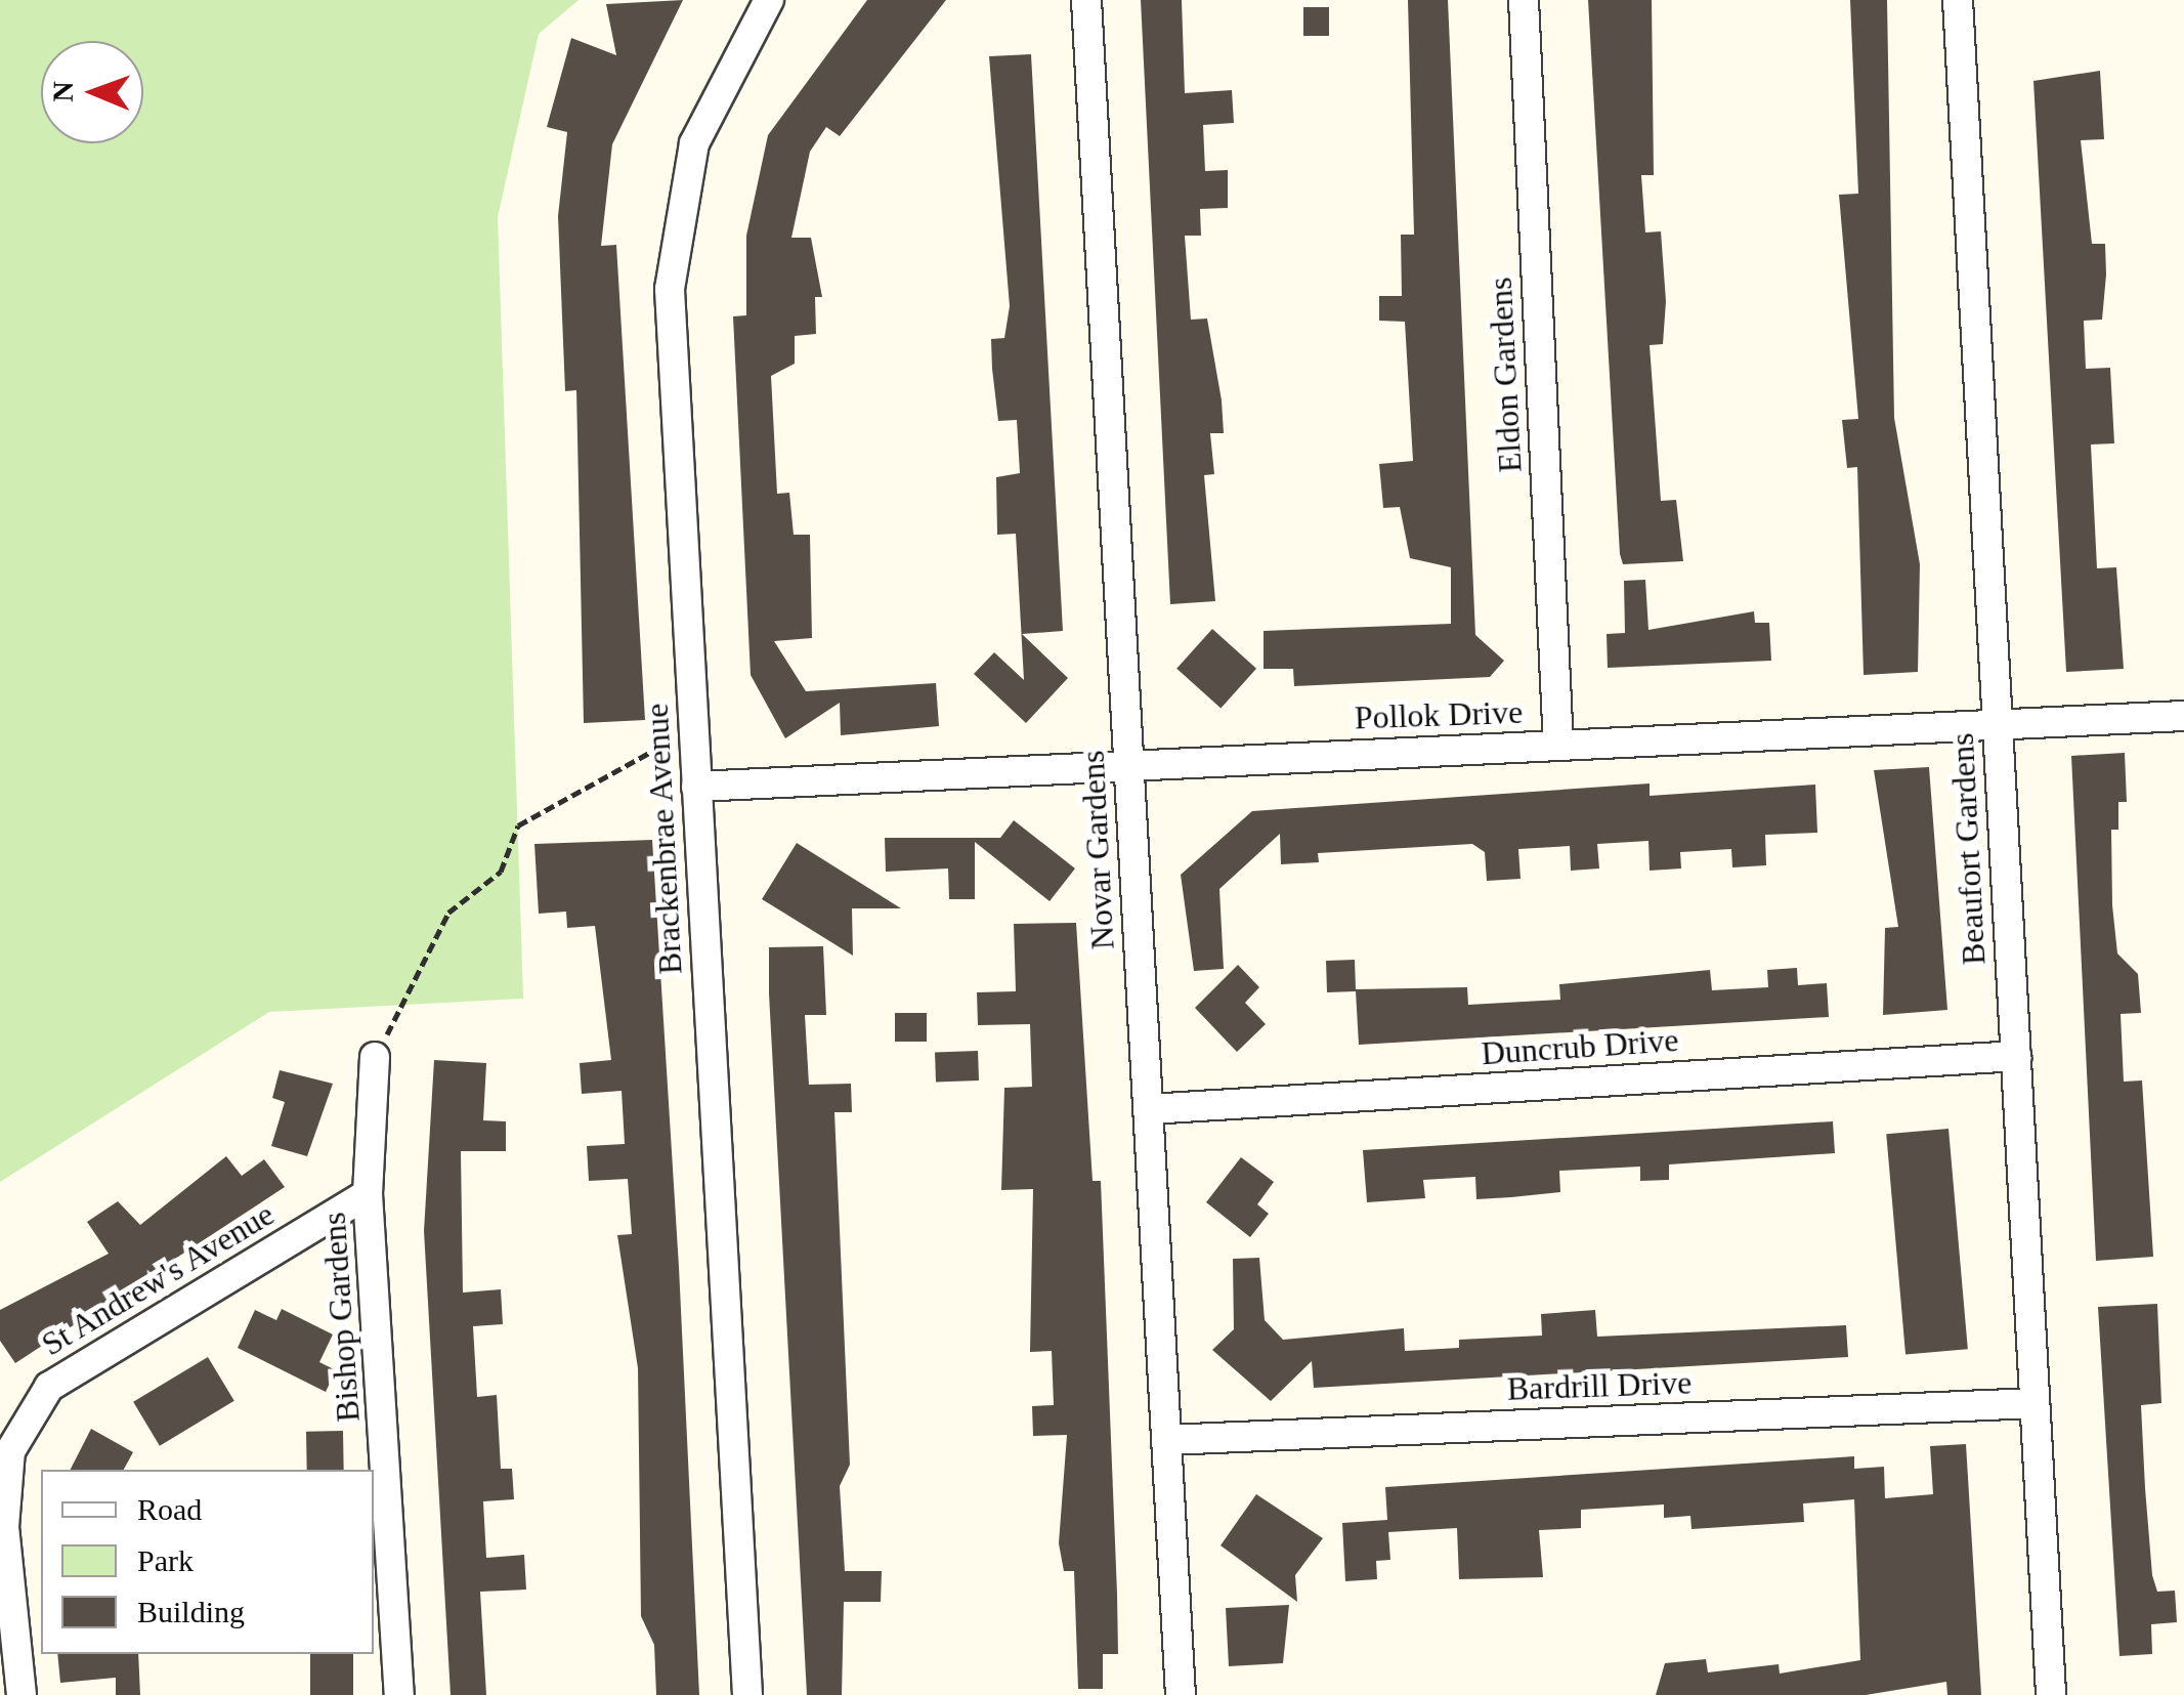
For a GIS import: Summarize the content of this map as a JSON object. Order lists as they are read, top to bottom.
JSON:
{
  "streets": {
    "street": [
      "Eldon Gardens",
      "Pollok Drive",
      "Brackenbrae Avenue",
      "Beaufort Gardens",
      "Novar Gardens",
      "Duncrub Drive",
      "St Andrew's Avenue",
      "Bishop Gardens",
      "Bardrill Drive"
    ]
  },
  "crossings": [
    ["Eldon Gardens", "Pollok Drive"],
    ["Pollok Drive", "Brackenbrae Avenue"],
    ["Pollok Drive", "Beaufort Gardens"],
    ["Pollok Drive", "Novar Gardens"],
    ["Beaufort Gardens", "Duncrub Drive"],
    ["Beaufort Gardens", "Bardrill Drive"],
    ["Novar Gardens", "Duncrub Drive"],
    ["Novar Gardens", "Bardrill Drive"],
    ["St Andrew's Avenue", "Bishop Gardens"]
  ],
  "legend": ["Road", "Park", "Building"],
  "north": "left"
}
